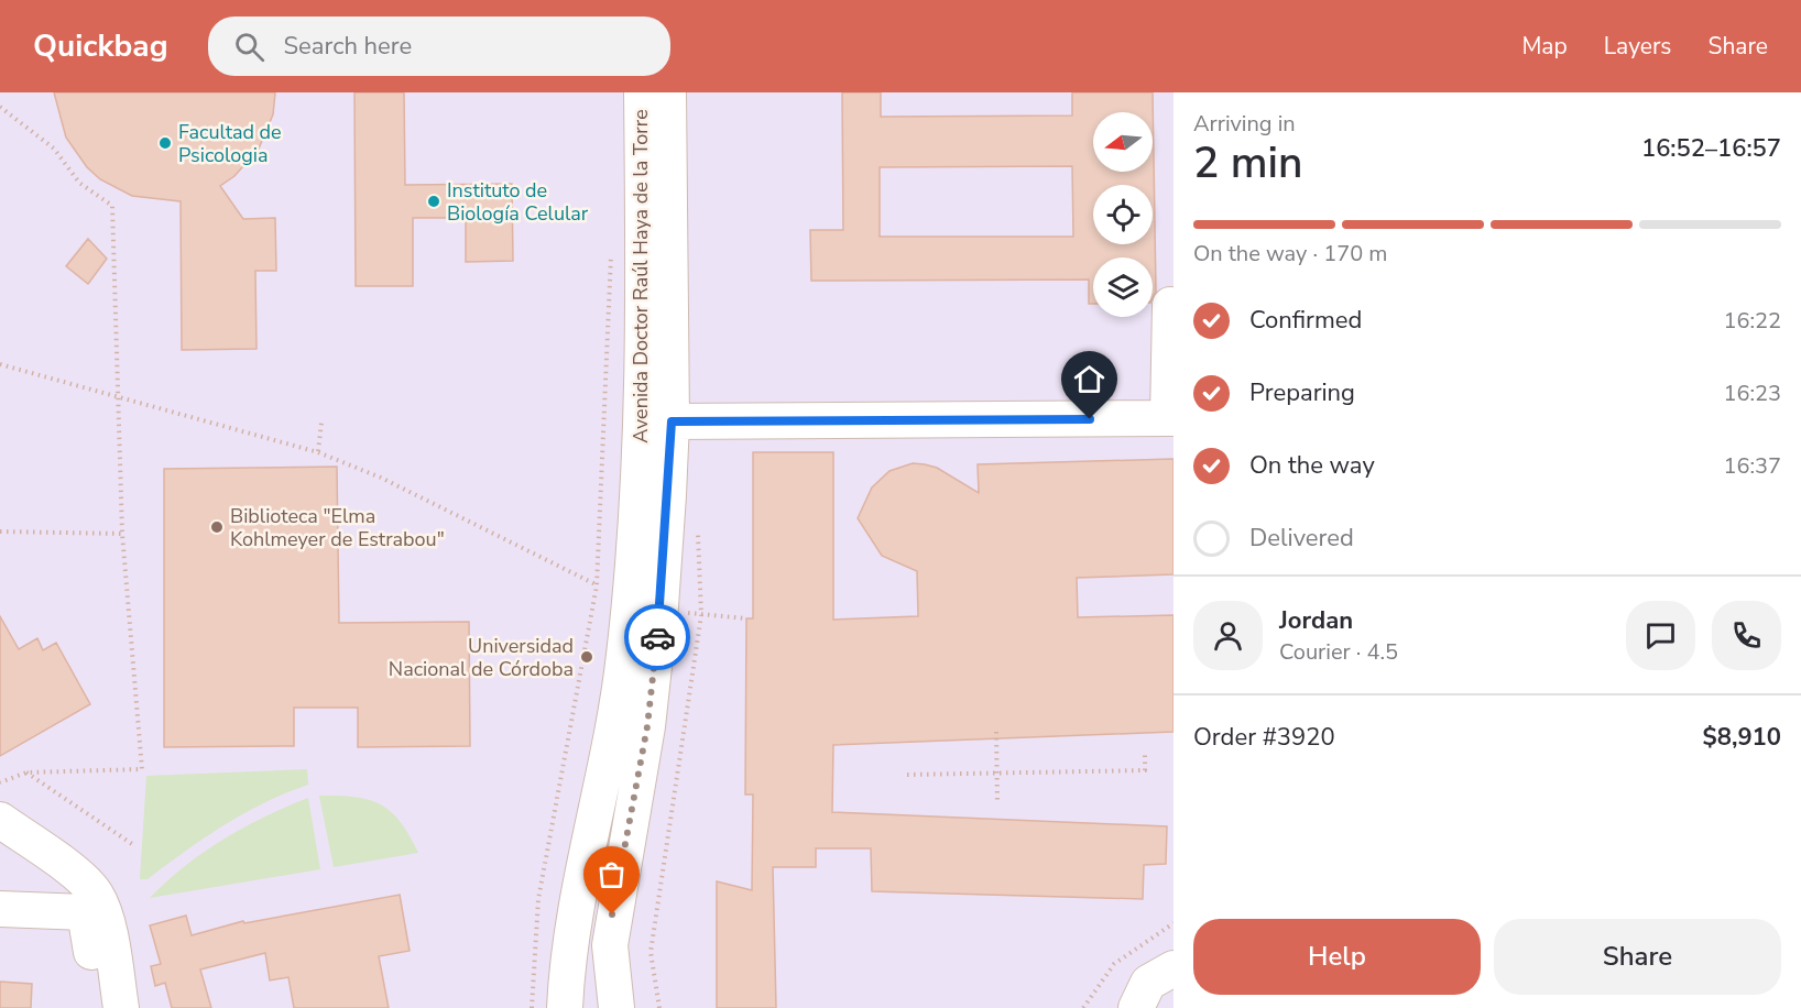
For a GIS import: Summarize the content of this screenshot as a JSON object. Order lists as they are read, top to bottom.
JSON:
{
  "streets": {
    "street": ["Avenida Doctor Raúl Haya de la Torre"]
  },
  "places": [
    "Facultad de Psicologia",
    "Instituto de Biología Celular",
    "Biblioteca \"Elma Kohlmeyer de Estrabou\"",
    "Universidad Nacional de Córdoba"
  ],
  "north": "left",
  "page": {
    "header": "Quickbag",
    "search": "Search here",
    "nav": ["Map", "Layers", "Share"],
    "heading": ["2 min", "Arriving in", "16:52–16:57"],
    "panel": [
      "Jordan",
      "Courier · 4.5",
      "Order #3920",
      "$8,910"
    ],
    "bar": "On the way · 170 m",
    "list": [
      ["Confirmed", "16:22"],
      ["Preparing", "16:23"],
      ["On the way", "16:37"],
      "Delivered"
    ],
    "buttons": ["Help", "Share"]
  }
}
